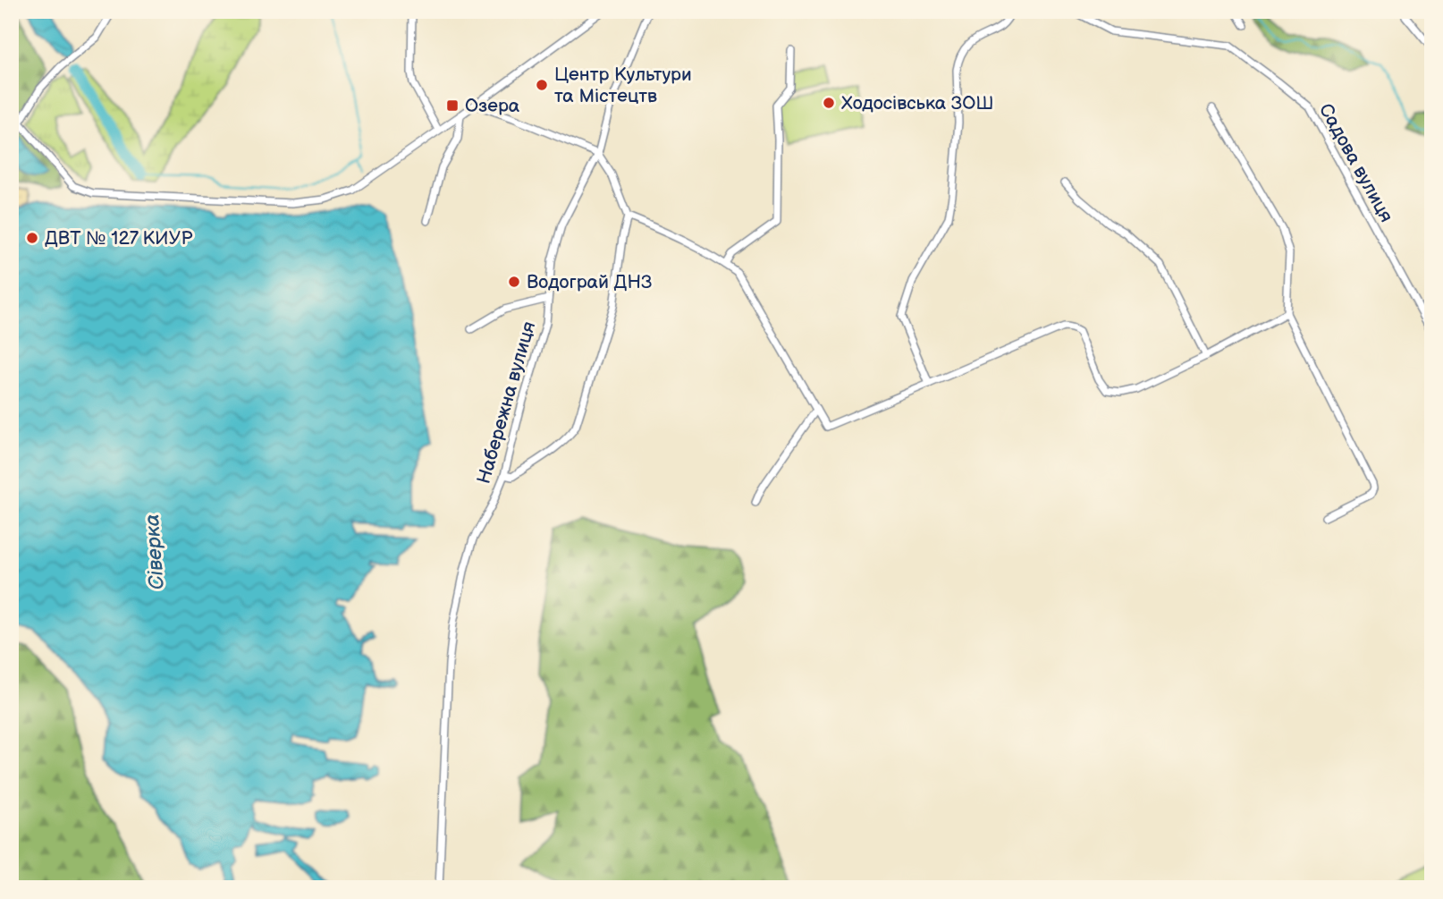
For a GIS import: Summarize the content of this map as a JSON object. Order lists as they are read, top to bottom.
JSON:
{
  "streets": {
    "street": ["Садова вулиця", "Набережна вулиця"]
  },
  "water": ["Сіверка"],
  "places": {
    "other": [
      "Центр Культури та Містецтв",
      "Ходосівська ЗОШ",
      "ДВТ № 127 КИУР",
      "Водограй ДНЗ"
    ],
    "transit": ["Озера"]
  }
}
